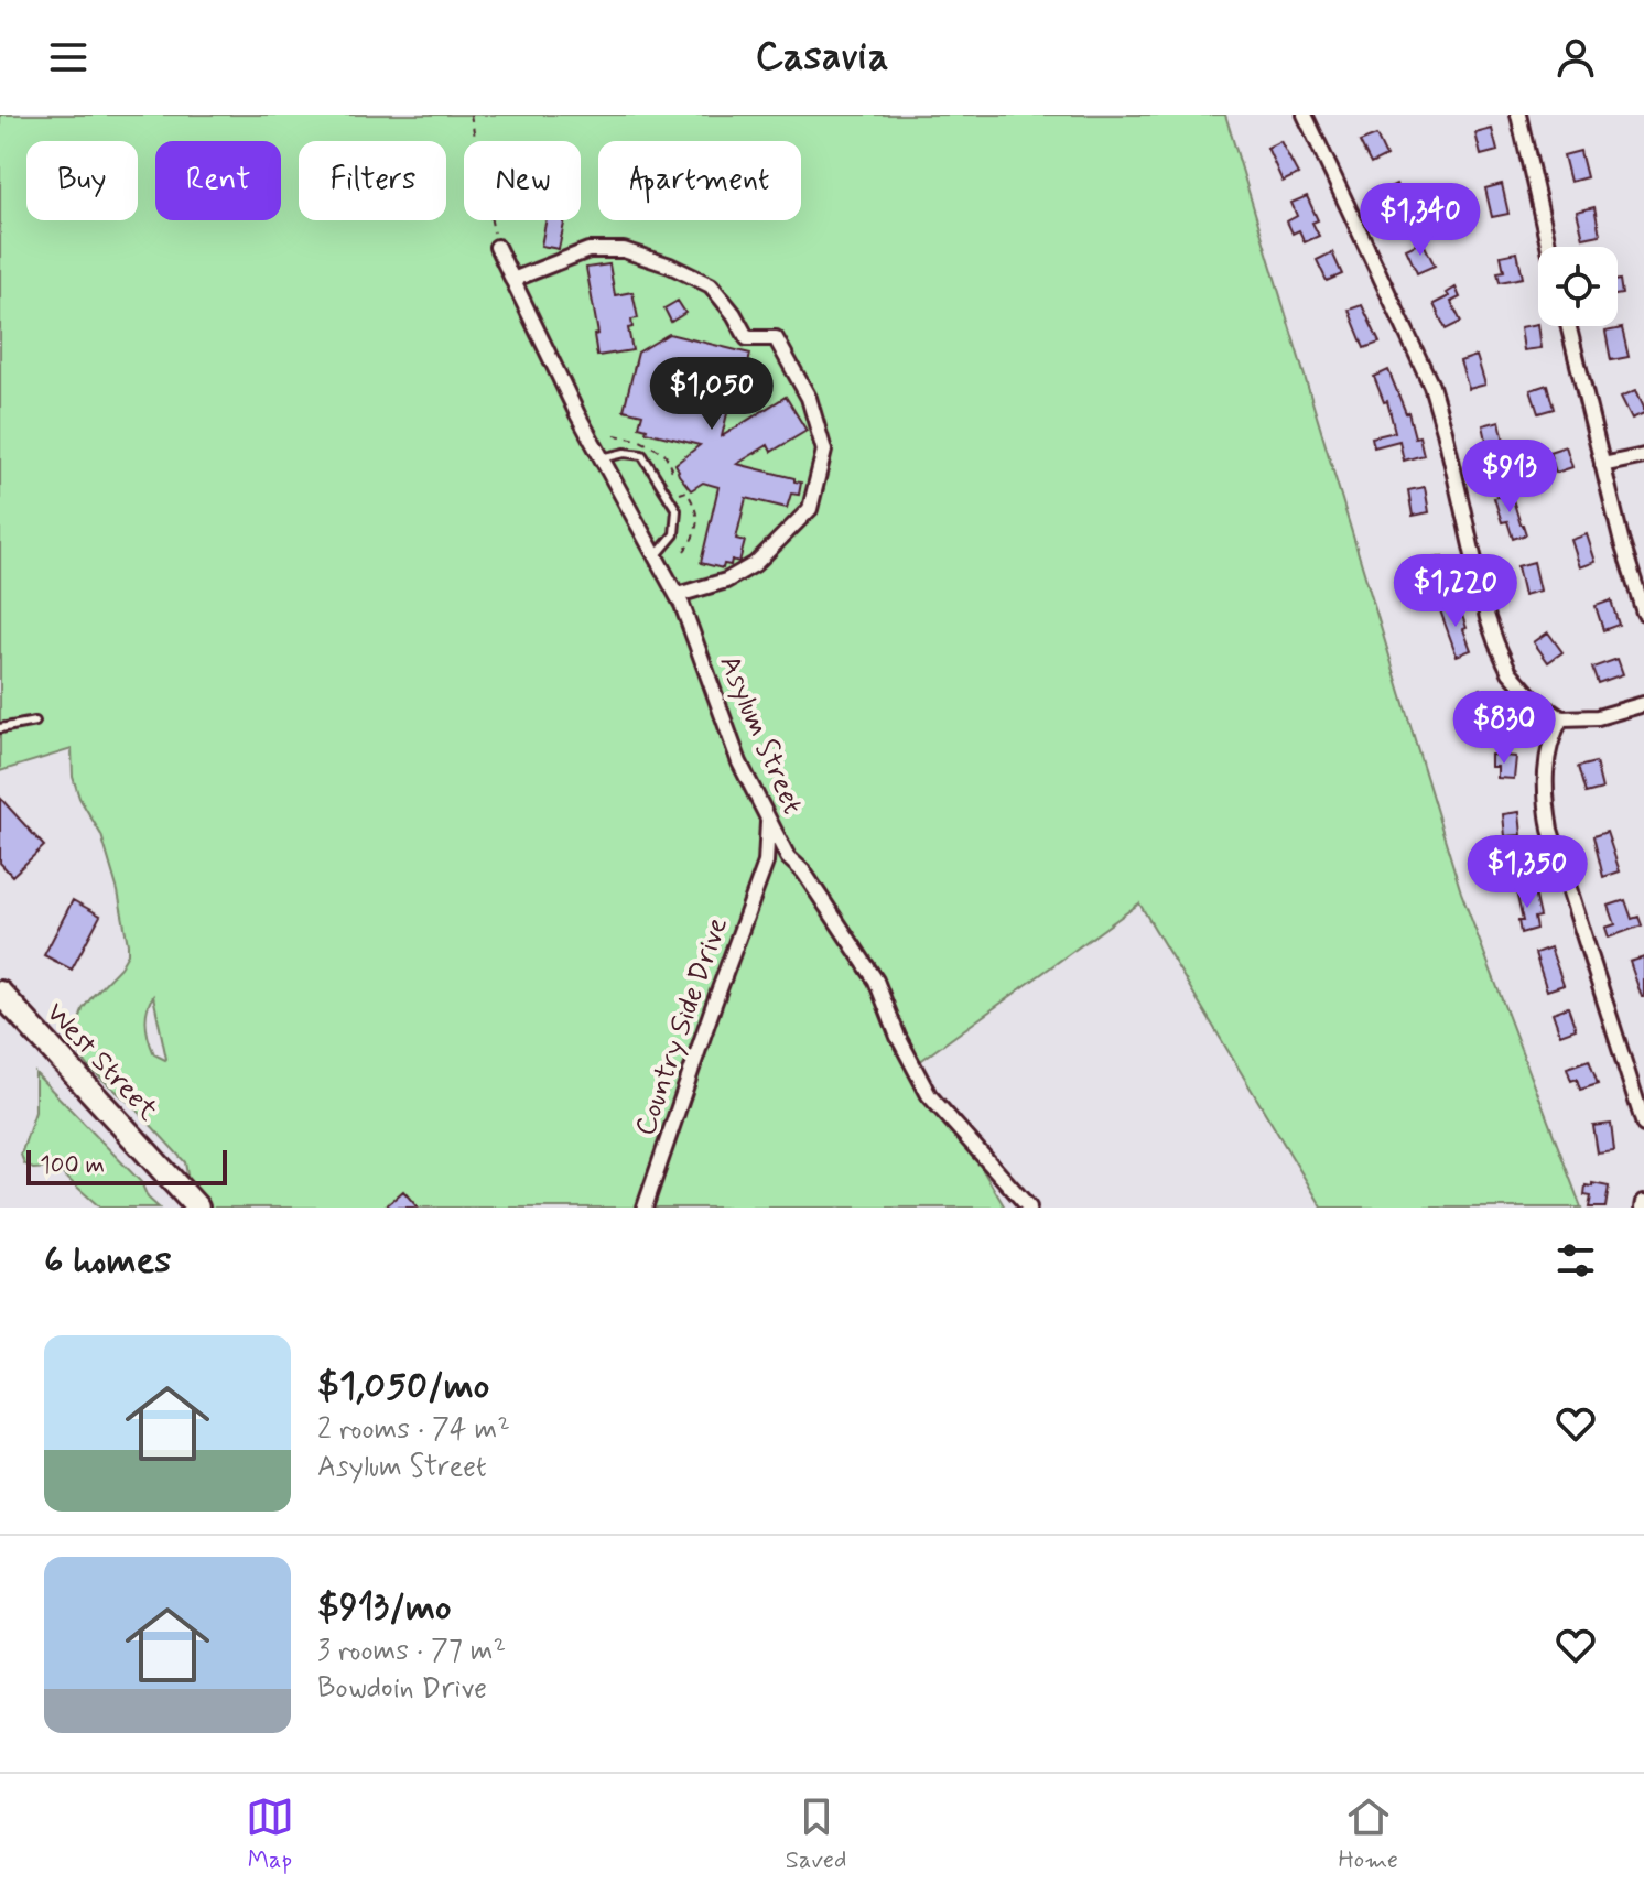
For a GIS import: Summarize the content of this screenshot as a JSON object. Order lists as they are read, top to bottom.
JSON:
{
  "streets": {
    "main road": ["West Street"],
    "street": ["Asylum Street", "Country Side Drive"]
  },
  "crossings": [
    ["Asylum Street", "Country Side Drive"]
  ],
  "scale_bar": "100 m",
  "page": {
    "header": "Casavia",
    "chip": [
      "Buy",
      "Rent",
      "Filters",
      "New",
      "Apartment"
    ],
    "price": [
      "$1,340",
      "$1,050",
      "$913",
      "$1,220",
      "$830",
      "$1,350"
    ],
    "scale": "100 m",
    "heading": "6 homes",
    "list": [
      {
        "name": "$1,050/mo",
        "note": "2 rooms · 74 m² · Asylum Street"
      },
      {
        "name": "$913/mo",
        "note": "3 rooms · 77 m² · Bowdoin Drive"
      }
    ],
    "tabs": ["Map", "Saved", "Home"]
  }
}
